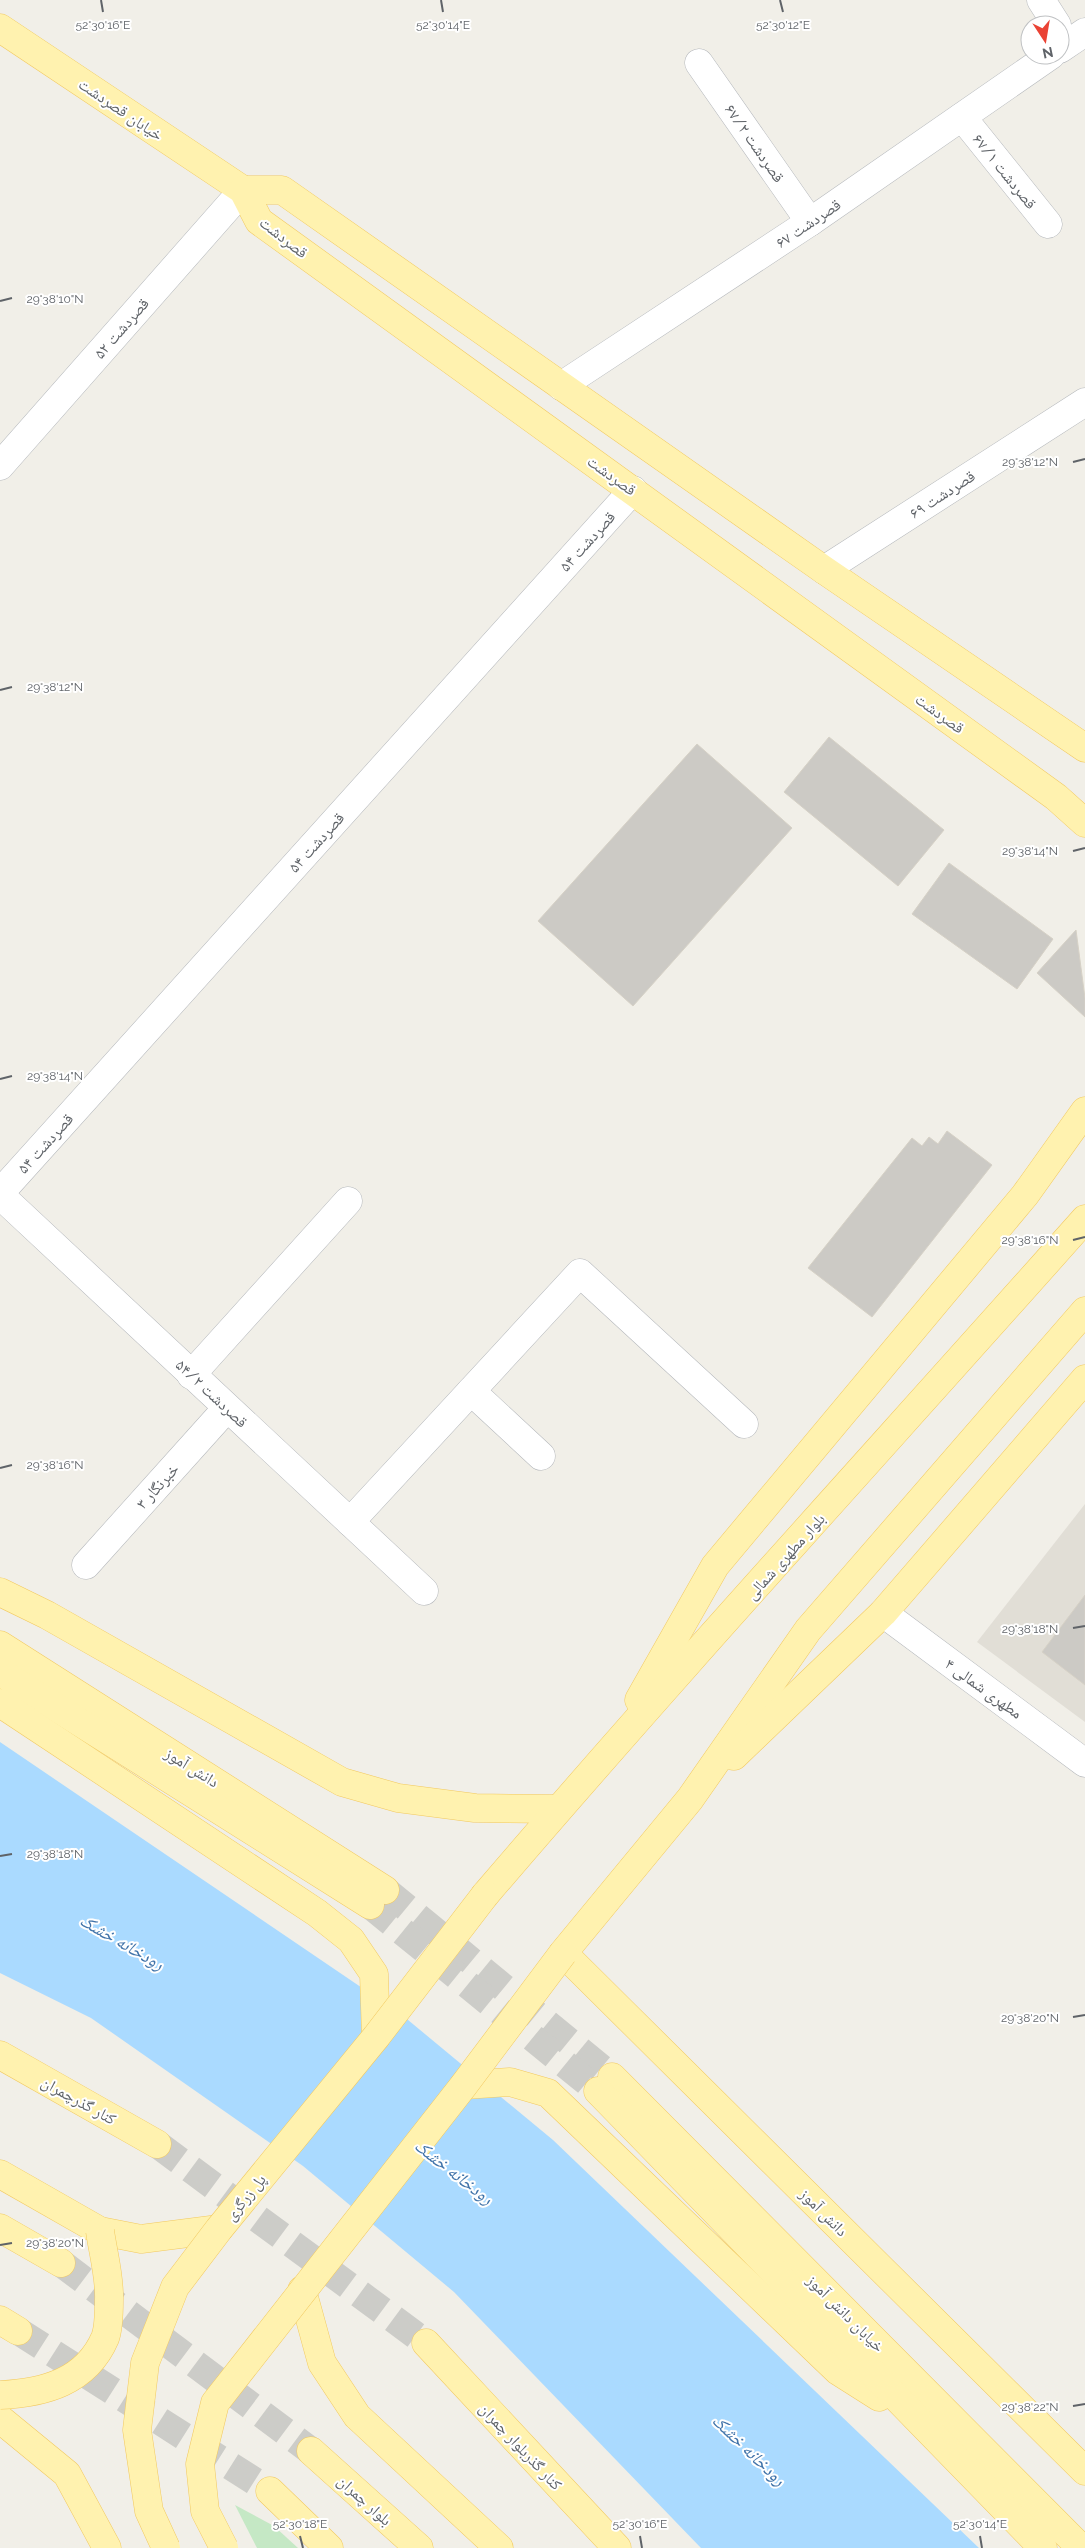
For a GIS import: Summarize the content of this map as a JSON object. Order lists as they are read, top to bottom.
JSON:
{
  "streets": {
    "main road": [
      "خیابان قصردشت",
      "قصردشت",
      "بلوار مطهرى شمالى",
      "دانش آموز",
      "کنار گذرچمران",
      "پل زرگری",
      "خیابان دانش آموز",
      "کنار گذربلوار چمران",
      "بلوار چمران"
    ],
    "street": [
      "۶۷/۲ قصردشت",
      "۶۷/۱ قصردشت",
      "۶۷ قصردشت",
      "۵۲ قصردشت",
      "۶۹ قصردشت",
      "۵۴ قصردشت",
      "۵۴/۲ قصردشت",
      "۳ خبرنگار",
      "۴ مطهری شمالی"
    ]
  },
  "crossings": [
    ["خیابان قصردشت", "قصردشت"],
    ["خیابان قصردشت", "۵۲ قصردشت"],
    ["۶۷/۲ قصردشت", "۶۷ قصردشت"],
    ["۶۷/۱ قصردشت", "۶۷ قصردشت"],
    ["۶۷ قصردشت", "قصردشت"],
    ["قصردشت", "۵۲ قصردشت"],
    ["قصردشت", "۶۹ قصردشت"],
    ["قصردشت", "۵۴ قصردشت"],
    ["۵۴ قصردشت", "۵۴/۲ قصردشت"],
    ["۵۴/۲ قصردشت", "۳ خبرنگار"],
    ["بلوار مطهرى شمالى", "پل زرگری"]
  ],
  "water": ["رودخانه خشک"],
  "north": "bottom",
  "coordinates": [
    "52°30'16\"E",
    "52°30'14\"E",
    "52°30'12\"E",
    "29°38'10\"N",
    "29°38'12\"N",
    "29°38'14\"N",
    "29°38'16\"N",
    "29°38'18\"N",
    "29°38'20\"N",
    "29°38'22\"N",
    "52°30'18\"E"
  ]
}
